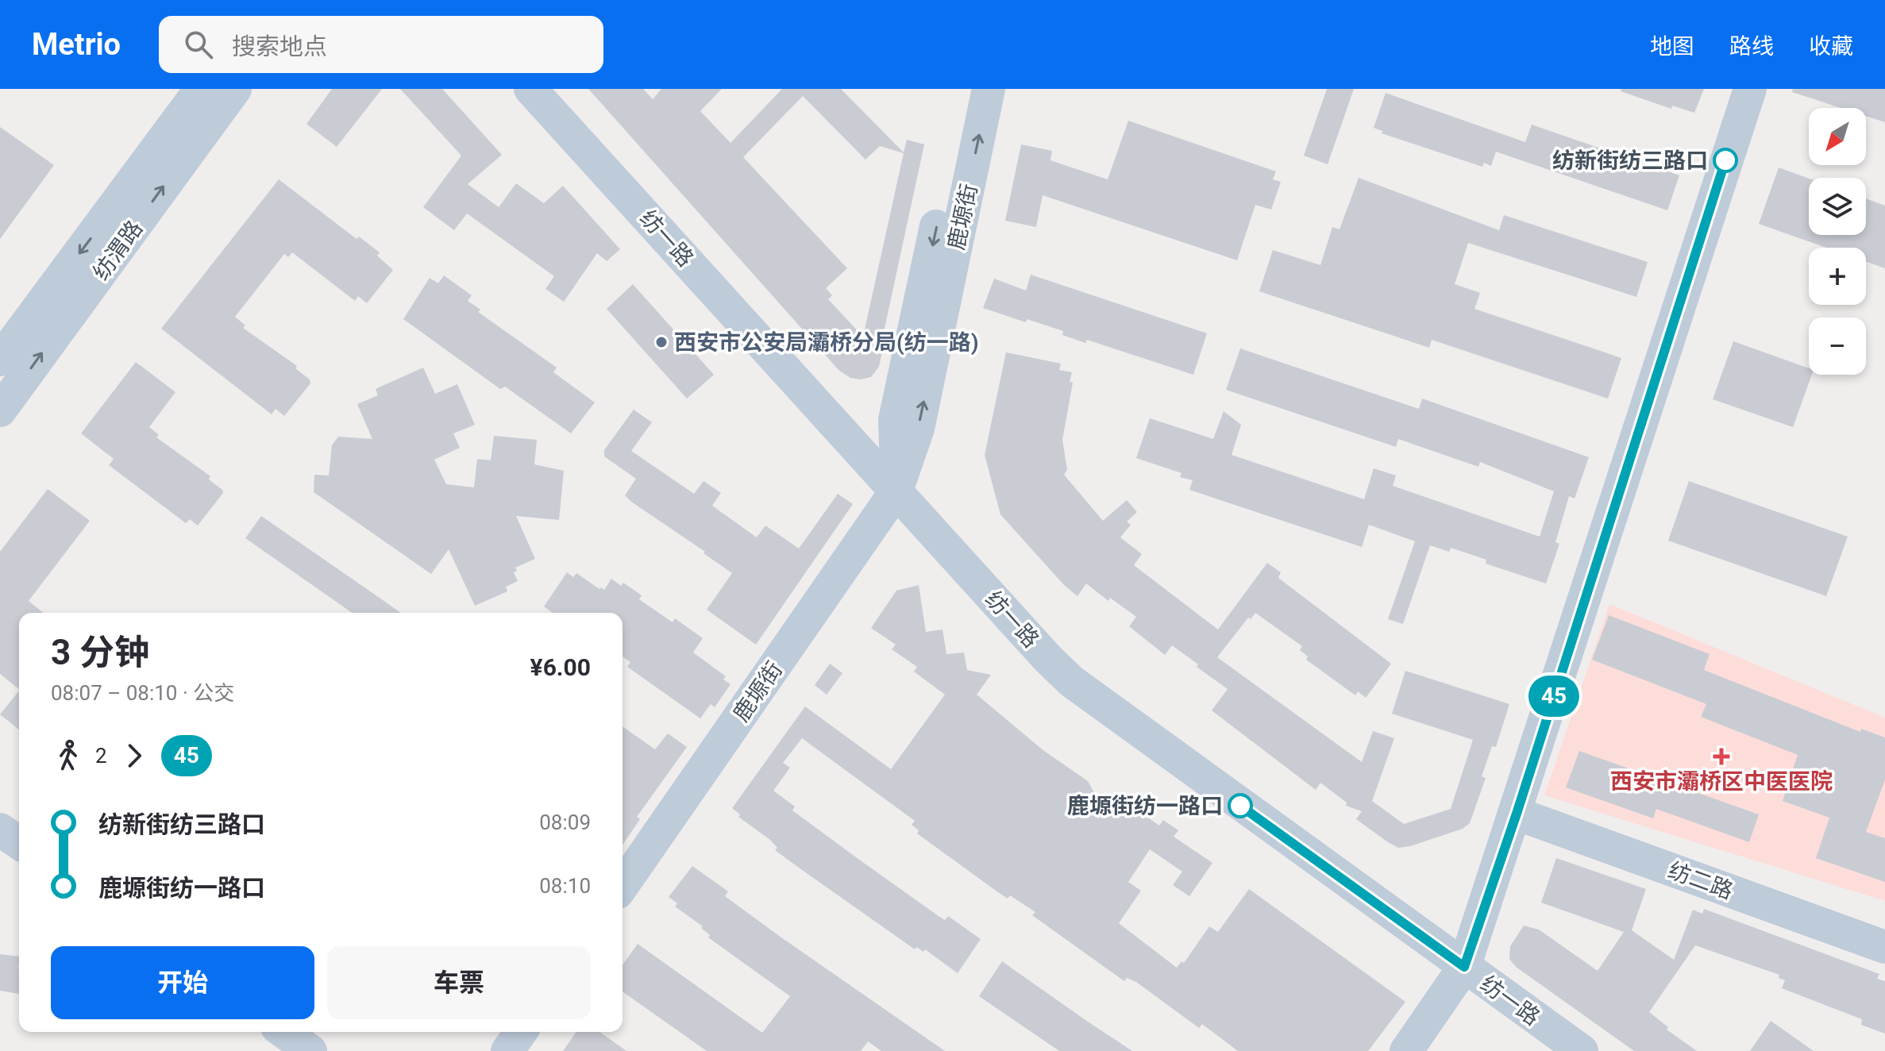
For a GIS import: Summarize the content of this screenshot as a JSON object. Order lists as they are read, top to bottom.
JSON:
{
  "streets": {
    "street": [
      "鹿塬街",
      "纺一路",
      "纺渭路",
      "纺二路"
    ]
  },
  "crossings": [
    ["鹿塬街", "纺一路"]
  ],
  "places": {
    "other": ["纺新街纺三路口", "西安市公安局灞桥分局(纺一路)", "鹿塬街纺一路口"],
    "health": ["西安市灞桥区中医医院"]
  },
  "lines": ["bus line 45"],
  "north": "bottom left",
  "page": {
    "header": "Metrio",
    "search": "搜索地点",
    "nav": ["地图", "路线", "收藏"],
    "on_map": "45",
    "map_buttons": ["+", "−"],
    "heading": ["3 分钟", "08:07 – 08:10 · 公交", "¥6.00"],
    "legs": ["2", "45"],
    "list": [
      {
        "name": "纺新街纺三路口",
        "value": "08:09"
      },
      {
        "name": "鹿塬街纺一路口",
        "value": "08:10"
      }
    ],
    "buttons": ["开始", "车票"]
  }
}
